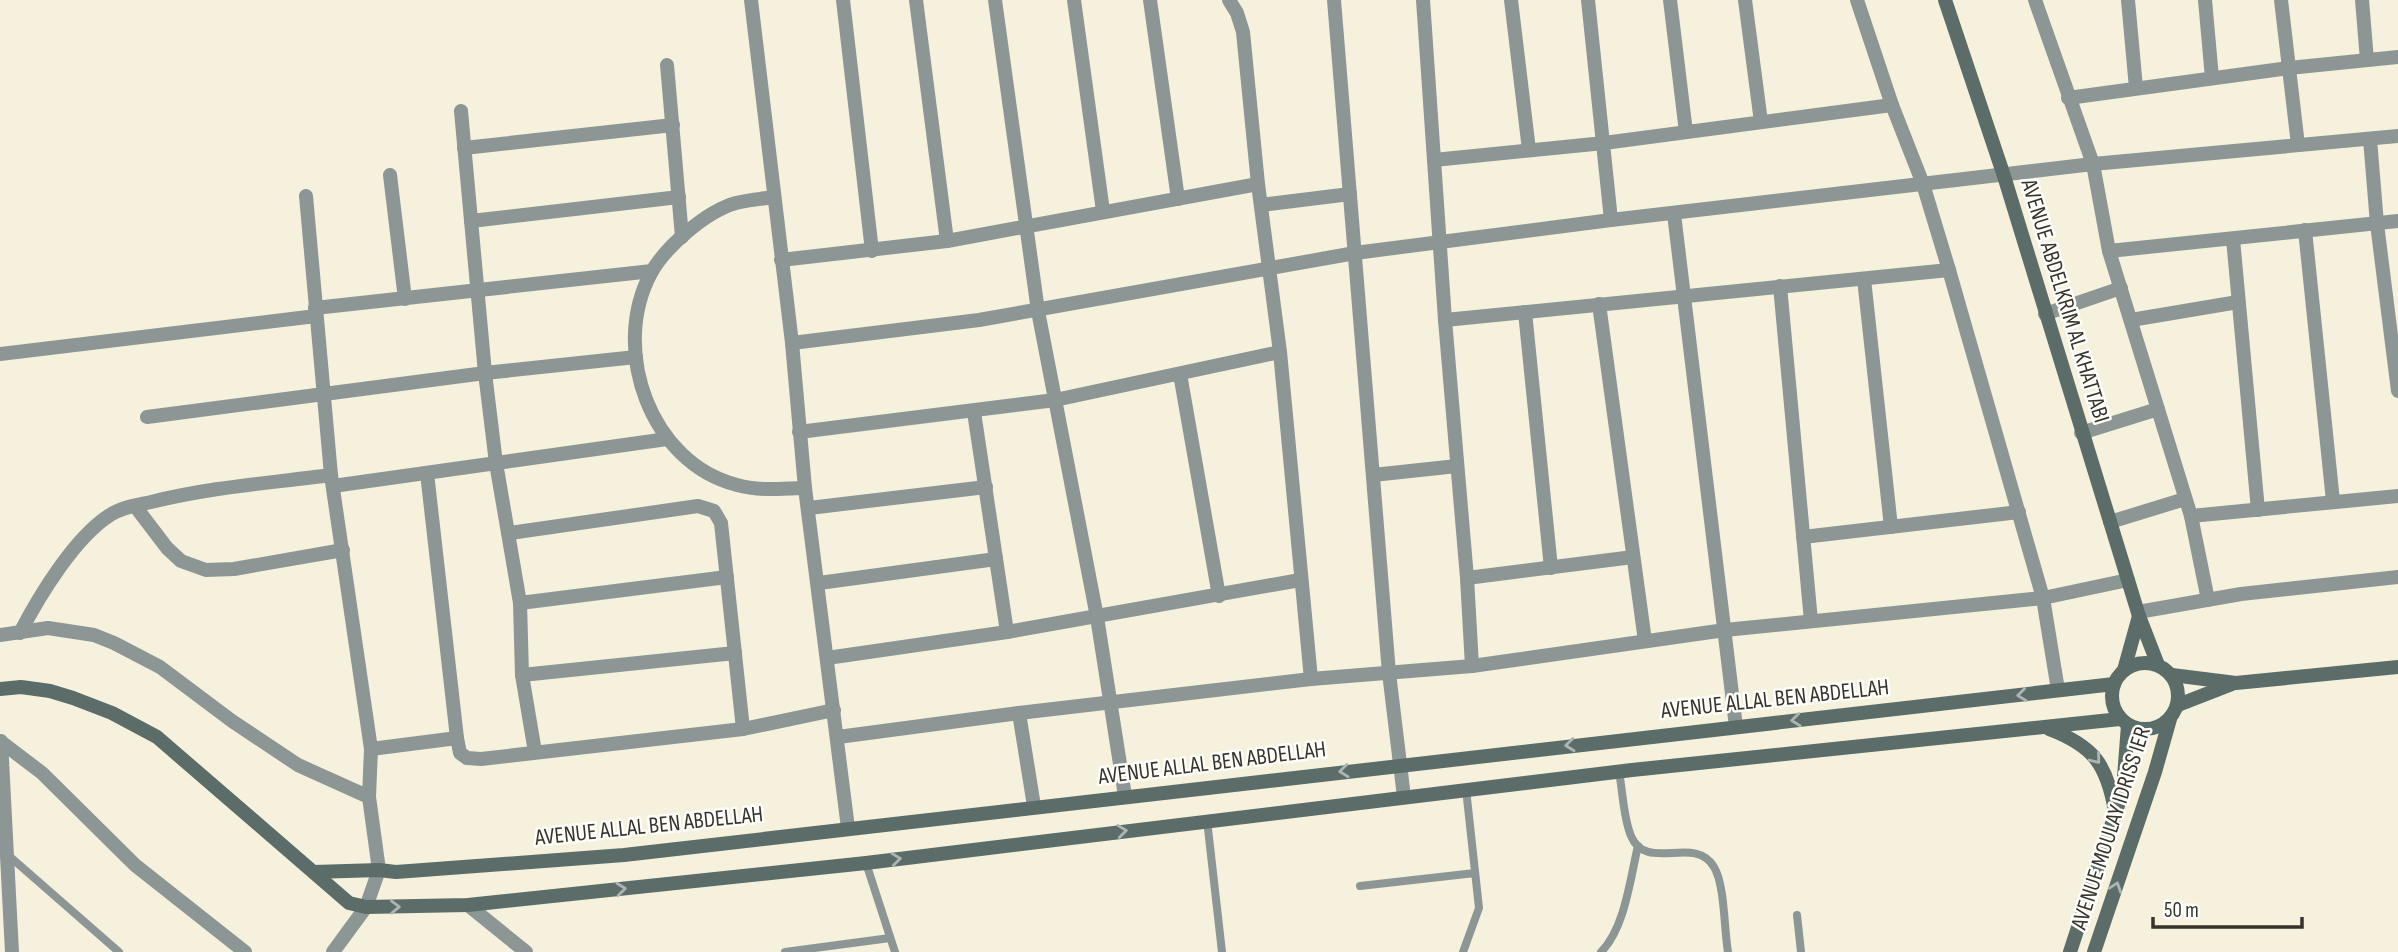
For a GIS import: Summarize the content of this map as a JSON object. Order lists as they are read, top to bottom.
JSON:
{
  "streets": {
    "street": ["AVENUE ABDELKRIM AL KHATTABI", "AVENUE ALLAL BEN ABDELLAH", "AVENUE MOULAY IDRISS IER"]
  },
  "crossings": [
    ["AVENUE ABDELKRIM AL KHATTABI", "AVENUE ALLAL BEN ABDELLAH"],
    ["AVENUE ABDELKRIM AL KHATTABI", "AVENUE MOULAY IDRISS IER"],
    ["AVENUE ALLAL BEN ABDELLAH", "AVENUE MOULAY IDRISS IER"]
  ],
  "scale_bar": "50 m"
}
